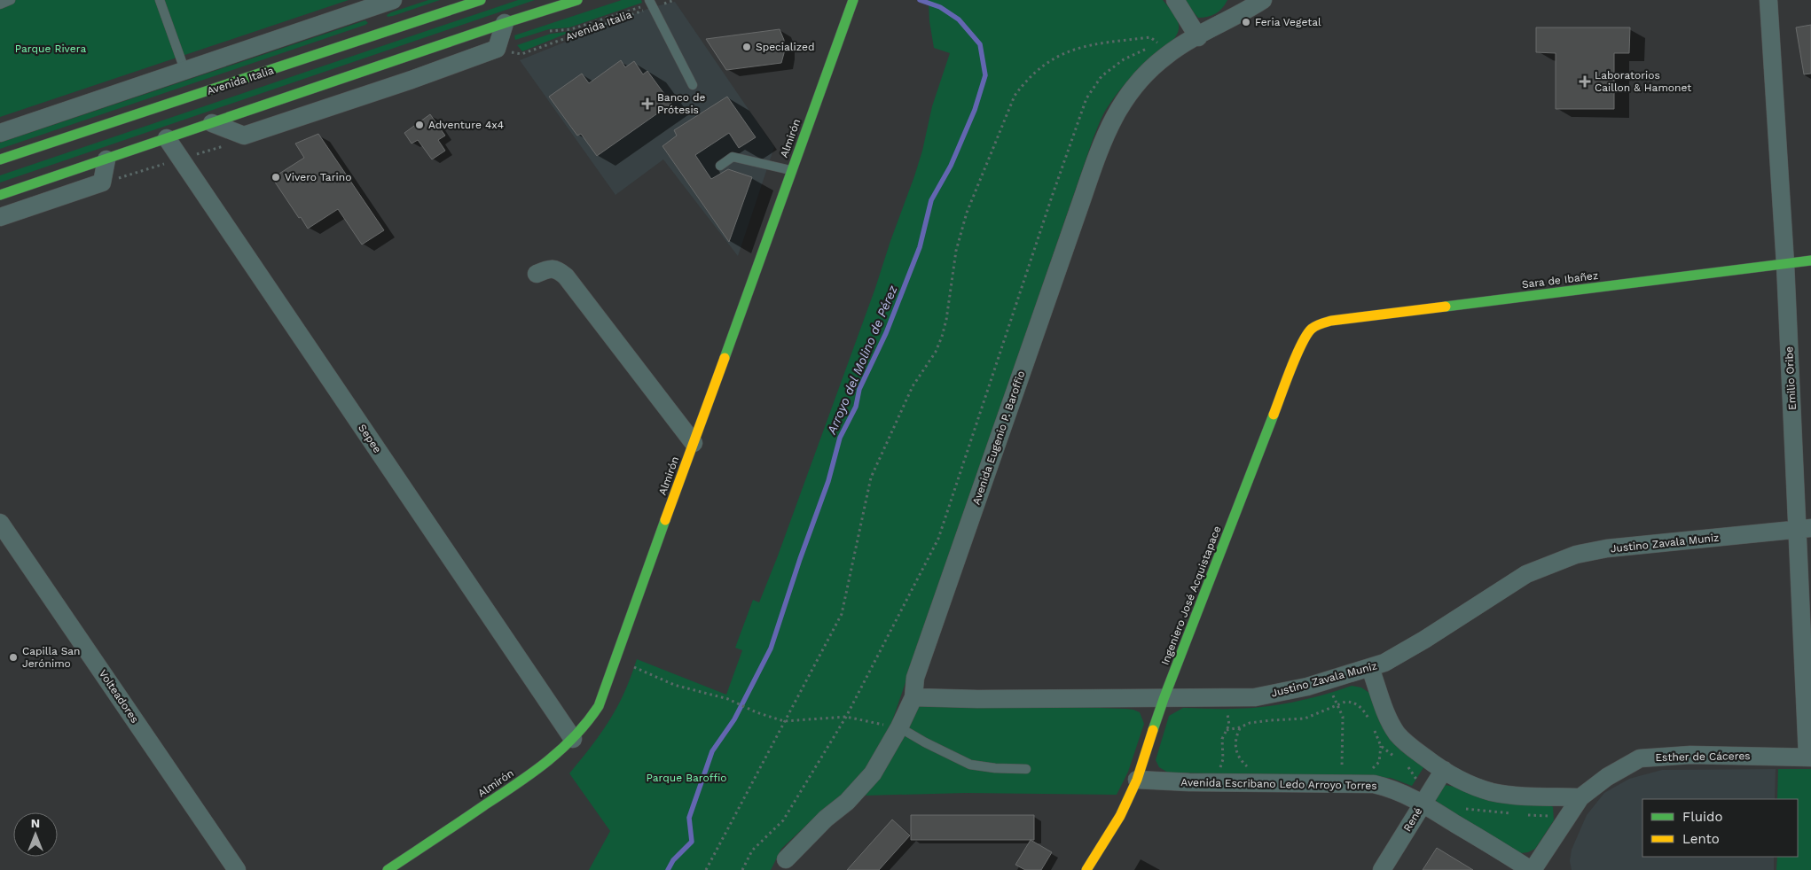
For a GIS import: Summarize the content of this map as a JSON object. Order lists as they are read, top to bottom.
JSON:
{
  "streets": {
    "street": [
      "Avenida Italia",
      "Almirón",
      "Sara de Ibañez",
      "Emilio Oribe",
      "Avenida Eugenio P. Baroffio",
      "Sepee",
      "Justino Zavala Muniz",
      "Ingeniero José Acquistapace",
      "Volteadores",
      "Esther de Cáceres",
      "Avenida Escribano Ledo Arroyo Torres",
      "René"
    ]
  },
  "crossings": [
    ["Almirón", "Sepee"],
    ["Sara de Ibañez", "Emilio Oribe"],
    ["Sara de Ibañez", "Ingeniero José Acquistapace"],
    ["Emilio Oribe", "Justino Zavala Muniz"],
    ["Emilio Oribe", "Esther de Cáceres"],
    ["Avenida Eugenio P. Baroffio", "Justino Zavala Muniz"],
    ["Justino Zavala Muniz", "Ingeniero José Acquistapace"],
    ["Ingeniero José Acquistapace", "Avenida Escribano Ledo Arroyo Torres"],
    ["Esther de Cáceres", "Avenida Escribano Ledo Arroyo Torres"],
    ["Avenida Escribano Ledo Arroyo Torres", "René"]
  ],
  "water": ["Arroyo del Molino de Pérez"],
  "parks": ["Parque Rivera", "Parque Baroffio"],
  "places": {
    "other": [
      "Feria Vegetal",
      "Specialized",
      "Adventure 4x4",
      "Vivero Tarino",
      "Capilla San Jerónimo"
    ],
    "health": ["Laboratorios Caillon & Hamonet", "Banco de Prótesis"]
  },
  "legend": ["Fluido", "Lento"],
  "north": "top"
}
